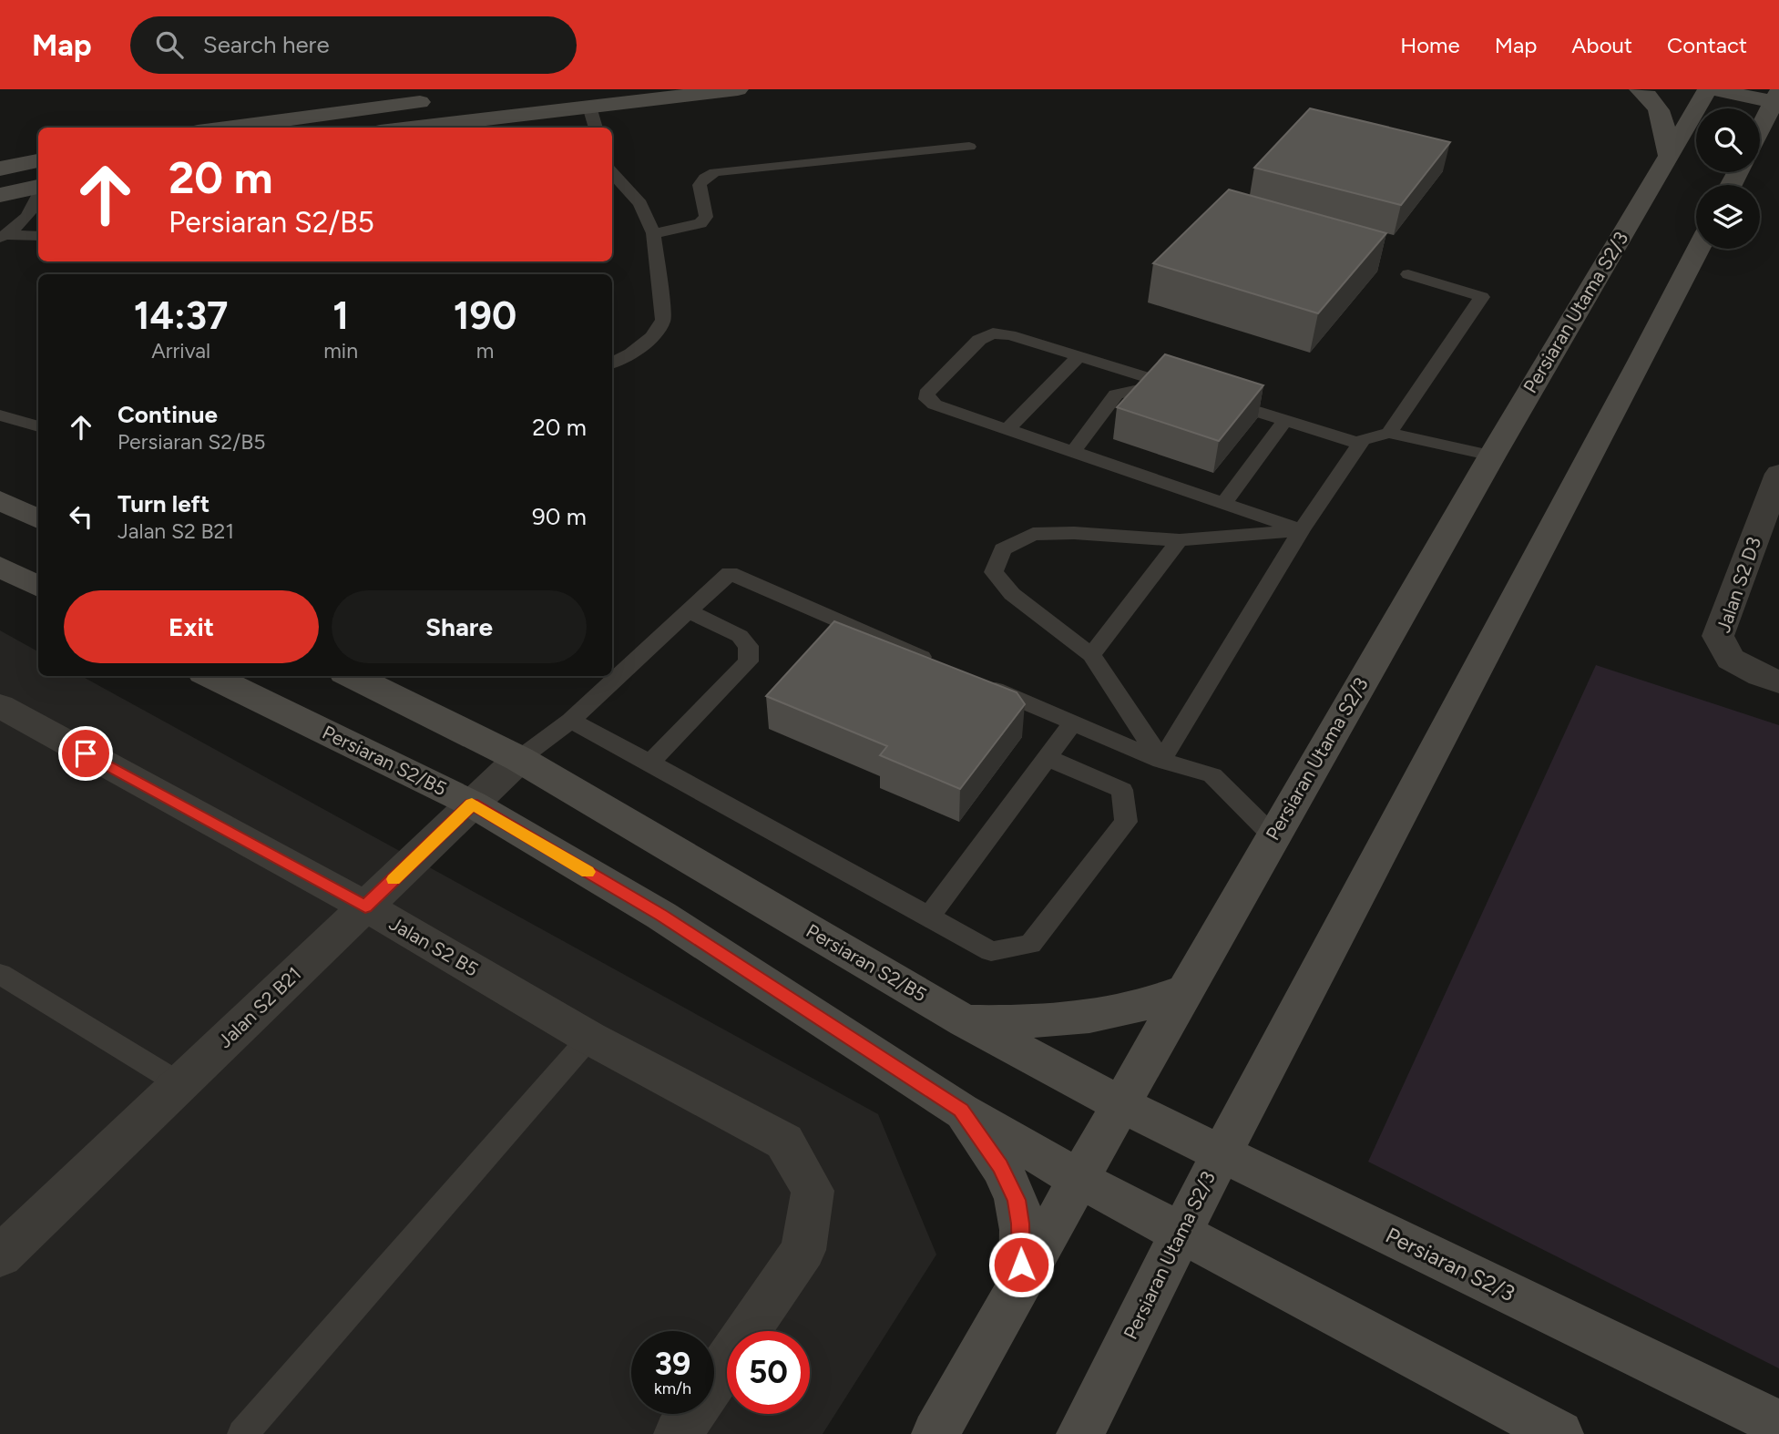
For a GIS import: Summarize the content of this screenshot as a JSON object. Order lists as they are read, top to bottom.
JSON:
{
  "streets": {
    "main road": ["Persiaran Utama S2/3", "Persiaran S2/B5", "Persiaran S2/3"],
    "street": ["Jalan S2 D3", "Jalan S2 B5", "Jalan S2 B21"]
  },
  "crossings": [
    ["Persiaran Utama S2/3", "Persiaran S2/B5"],
    ["Persiaran Utama S2/3", "Persiaran S2/3"],
    ["Persiaran S2/B5", "Jalan S2 B21"],
    ["Persiaran S2/B5", "Persiaran S2/3"],
    ["Jalan S2 B5", "Jalan S2 B21"]
  ],
  "page": {
    "header": "Map",
    "search": "Search here",
    "nav": [
      "Home",
      "Map",
      "About",
      "Contact"
    ],
    "turn": ["20 m", "Persiaran S2/B5"],
    "eta": [
      "14:37",
      "Arrival",
      "1",
      "min",
      "190",
      "m"
    ],
    "list": [
      {
        "name": "Continue",
        "note": "Persiaran S2/B5",
        "value": "20 m"
      },
      {
        "name": "Turn left",
        "note": "Jalan S2 B21",
        "value": "90 m"
      }
    ],
    "buttons": ["Exit", "Share"],
    "speed": "39 km/h",
    "limit": "50"
  }
}
